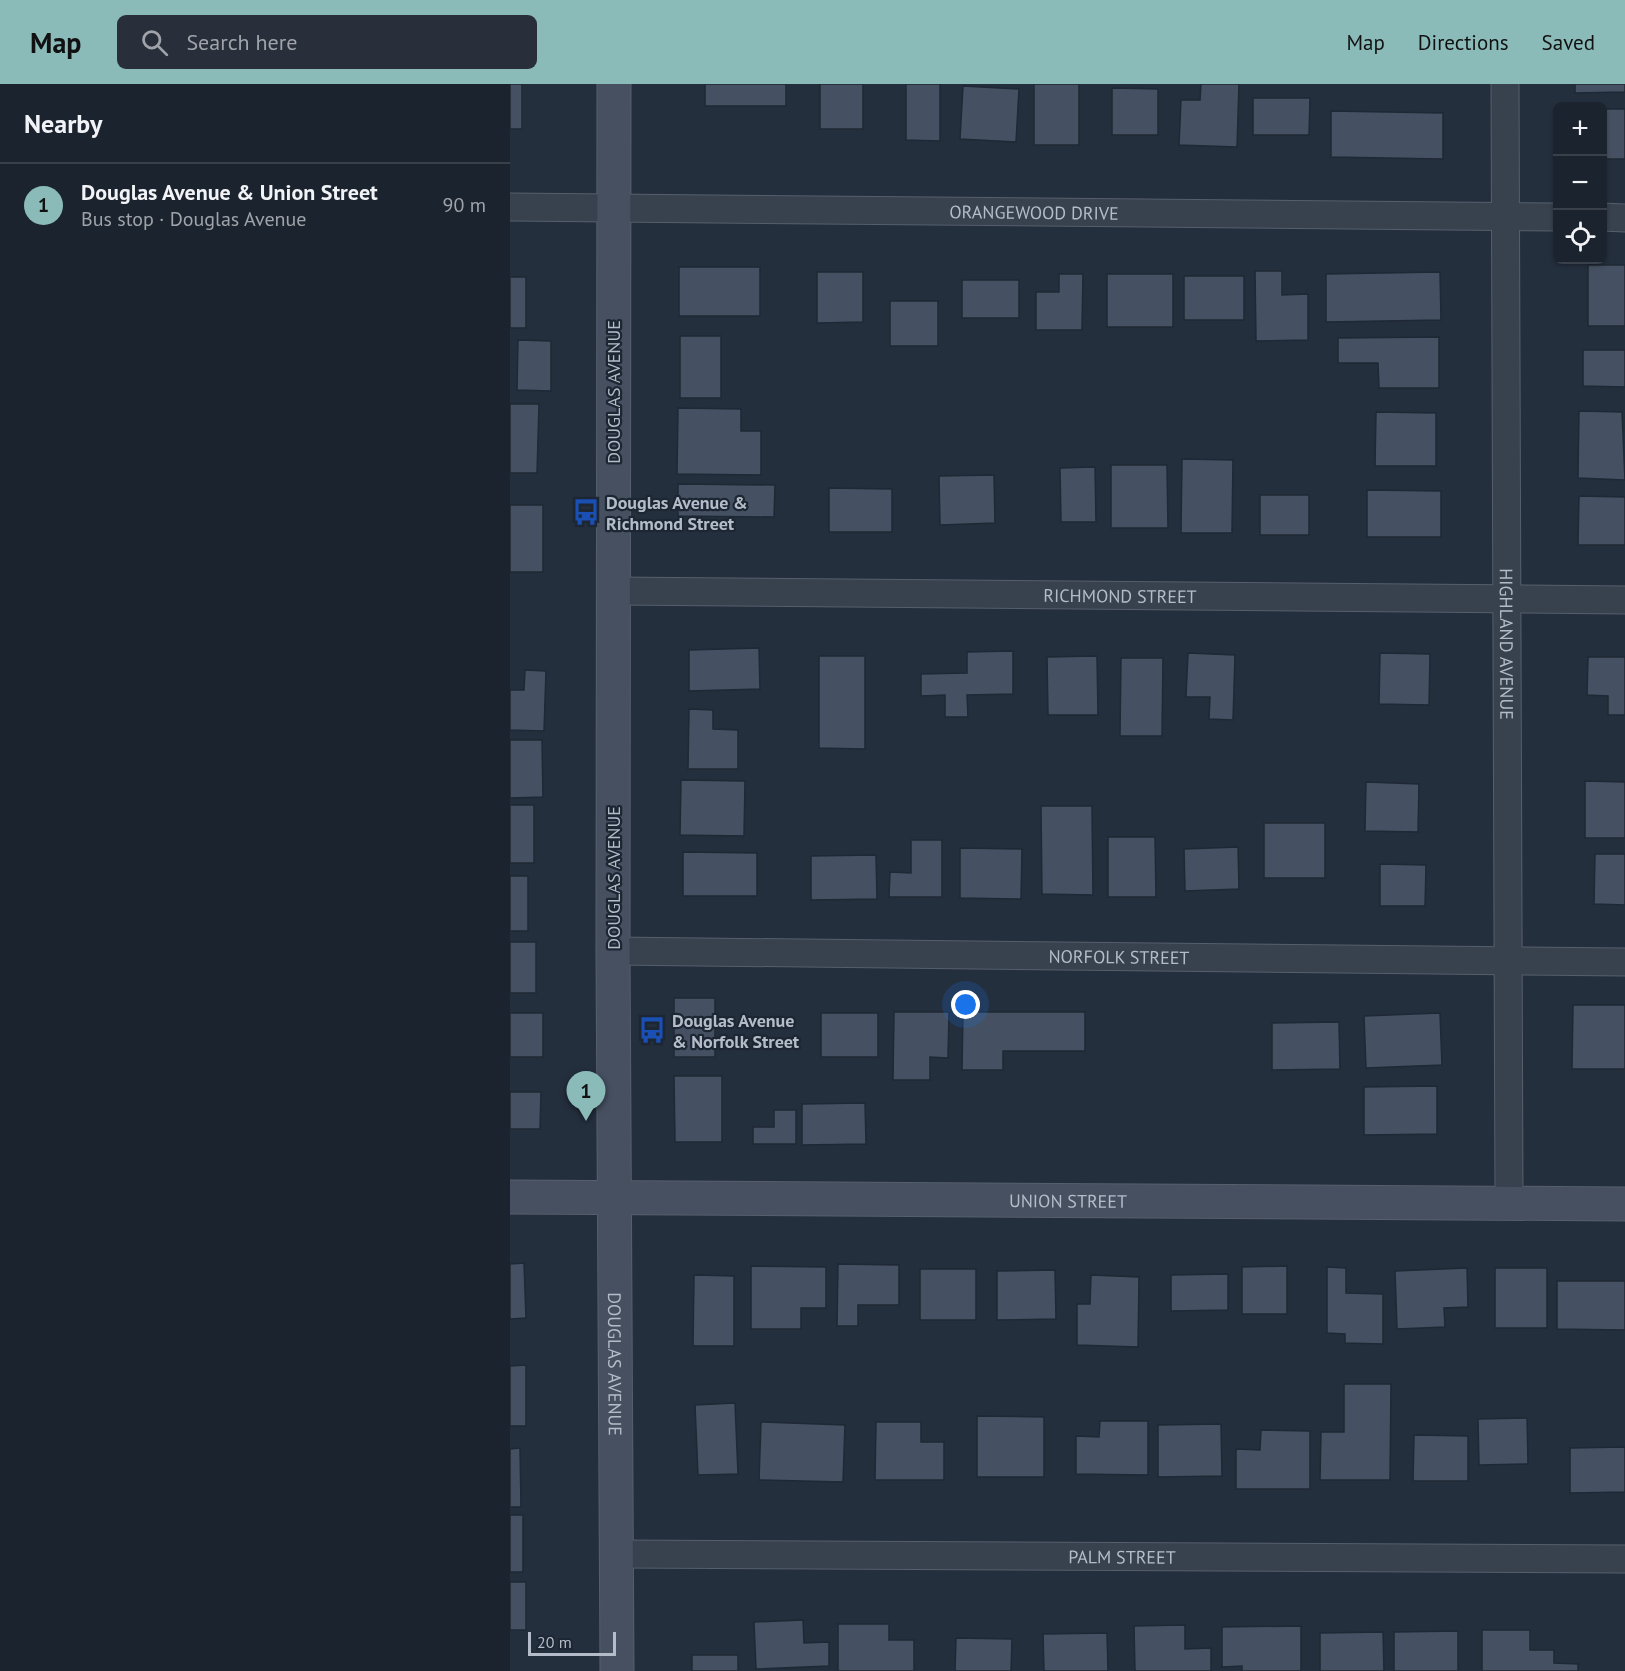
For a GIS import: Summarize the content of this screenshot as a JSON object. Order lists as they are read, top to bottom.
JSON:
{
  "streets": {
    "street": [
      "ORANGEWOOD DRIVE",
      "DOUGLAS AVENUE",
      "RICHMOND STREET",
      "HIGHLAND AVENUE",
      "NORFOLK STREET",
      "UNION STREET",
      "PALM STREET"
    ]
  },
  "crossings": [
    ["ORANGEWOOD DRIVE", "DOUGLAS AVENUE"],
    ["ORANGEWOOD DRIVE", "HIGHLAND AVENUE"],
    ["DOUGLAS AVENUE", "RICHMOND STREET"],
    ["DOUGLAS AVENUE", "NORFOLK STREET"],
    ["DOUGLAS AVENUE", "UNION STREET"],
    ["DOUGLAS AVENUE", "PALM STREET"],
    ["RICHMOND STREET", "HIGHLAND AVENUE"],
    ["HIGHLAND AVENUE", "NORFOLK STREET"],
    ["HIGHLAND AVENUE", "UNION STREET"]
  ],
  "places": {
    "bus stop": ["Douglas Avenue & Richmond Street", "Douglas Avenue & Norfolk Street"]
  },
  "scale_bar": "20 m",
  "page": {
    "header": "Map",
    "search": "Search here",
    "nav": ["Map", "Directions", "Saved"],
    "heading": "Nearby",
    "map_buttons": ["+", "−"],
    "list": [
      {
        "mark": "1",
        "name": "Douglas Avenue & Union Street",
        "note": "Bus stop · Douglas Avenue",
        "value": "90 m"
      }
    ],
    "pins": "1",
    "scale": "20 m"
  }
}
